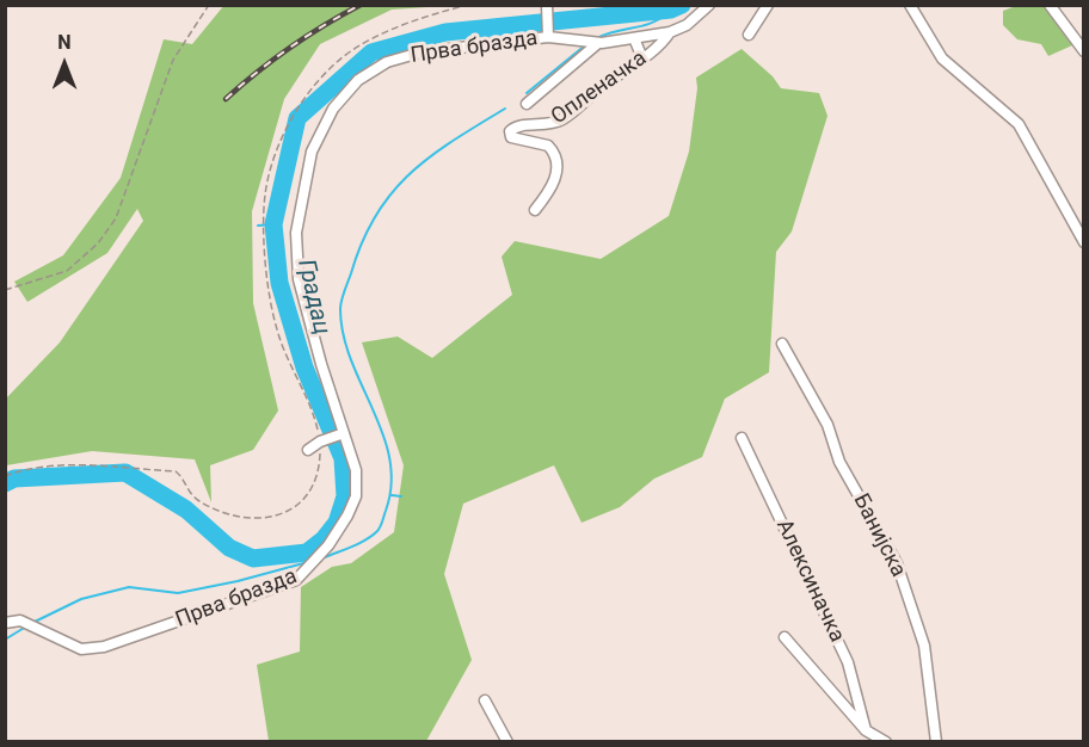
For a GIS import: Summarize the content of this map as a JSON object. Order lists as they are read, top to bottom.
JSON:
{
  "streets": {
    "street": [
      "Прва бразда",
      "Опленачка",
      "Банијска",
      "Алексиначка"
    ]
  },
  "crossings": [
    ["Прва бразда", "Опленачка"]
  ],
  "water": ["Градац"],
  "north": "top"
}
